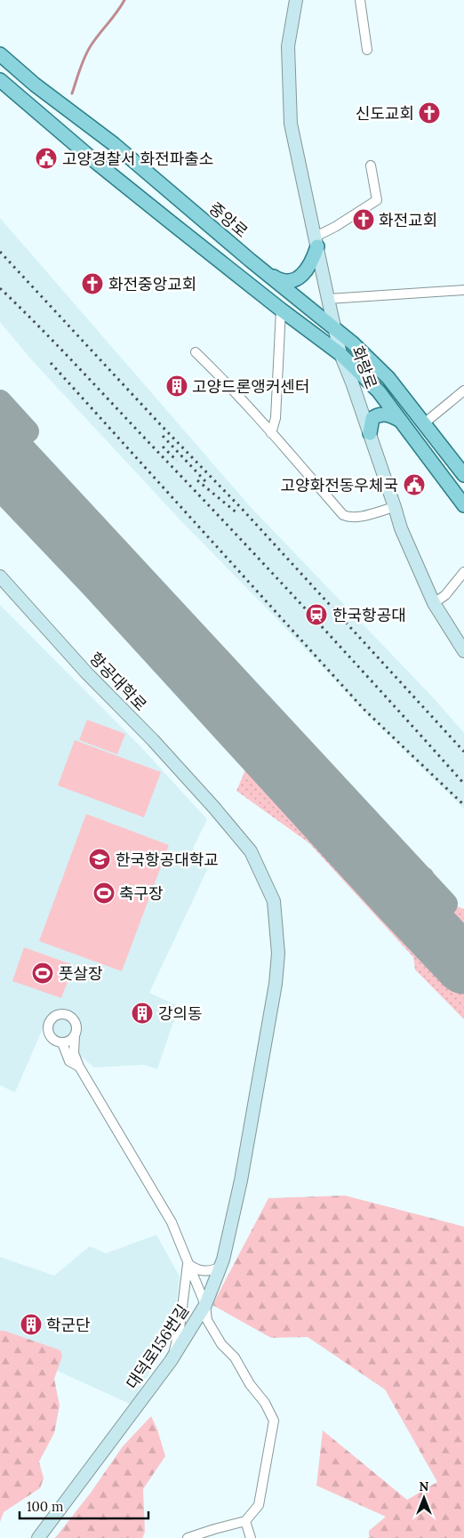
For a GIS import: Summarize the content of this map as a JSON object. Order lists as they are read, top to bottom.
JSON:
{
  "streets": {
    "main road": ["중앙로"],
    "street": ["화랑로", "항공대학로", "대덕로156번길"]
  },
  "crossings": [
    ["중앙로", "화랑로"],
    ["항공대학로", "대덕로156번길"]
  ],
  "places": {
    "church": ["신도교회", "화전교회", "화전중앙교회"],
    "public building": ["고양경찰서 화전파출소", "고양화전동우체국"],
    "building": ["고양드론앵커센터", "강의동", "학군단"],
    "station": ["한국항공대"],
    "school or university": ["한국항공대학교"],
    "sports": ["축구장", "풋살장"]
  },
  "scale_bar": "100 m",
  "north": "top"
}
